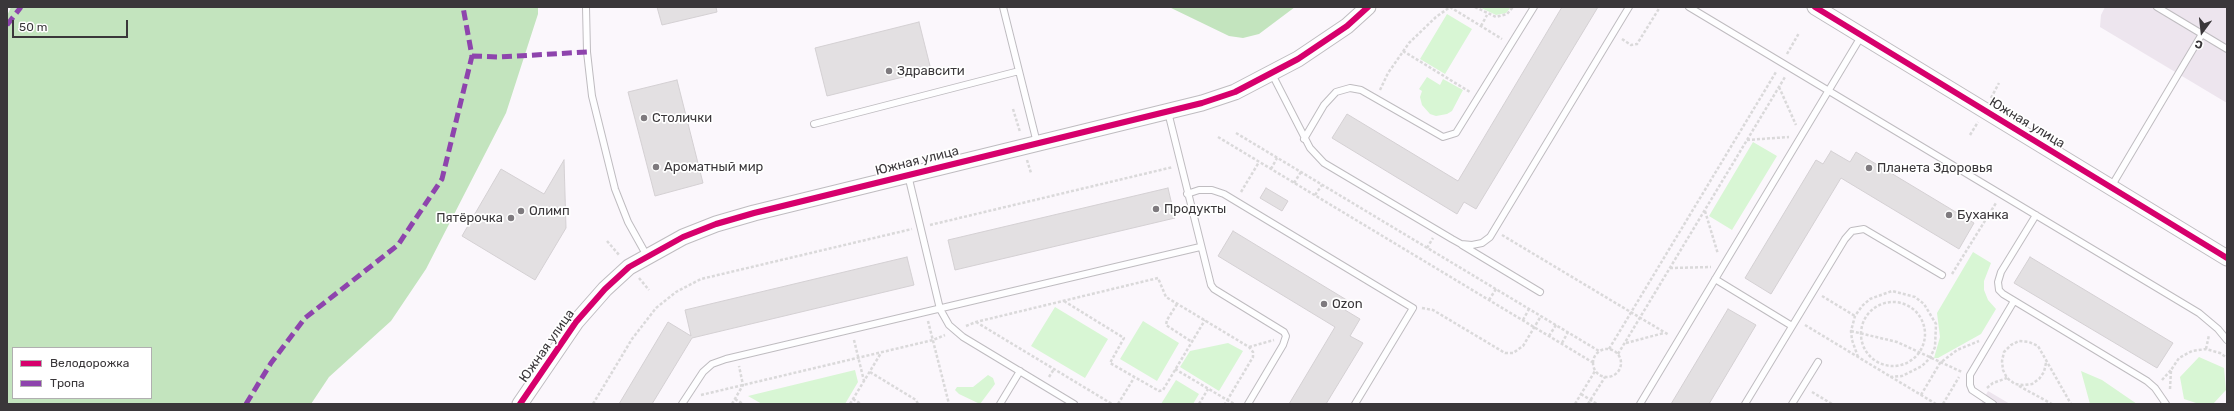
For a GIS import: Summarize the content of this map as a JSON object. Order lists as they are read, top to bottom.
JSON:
{
  "streets": {
    "street": ["Южная улица"]
  },
  "places": [
    "Здравсити",
    "Столички",
    "Ароматный мир",
    "Планета Здоровья",
    "Продукты",
    "Олимп",
    "Буханка",
    "Пятёрочка",
    "Ozon"
  ],
  "legend": ["Велодорожка", "Тропа"],
  "scale_bar": "50 m",
  "north": "bottom"
}
